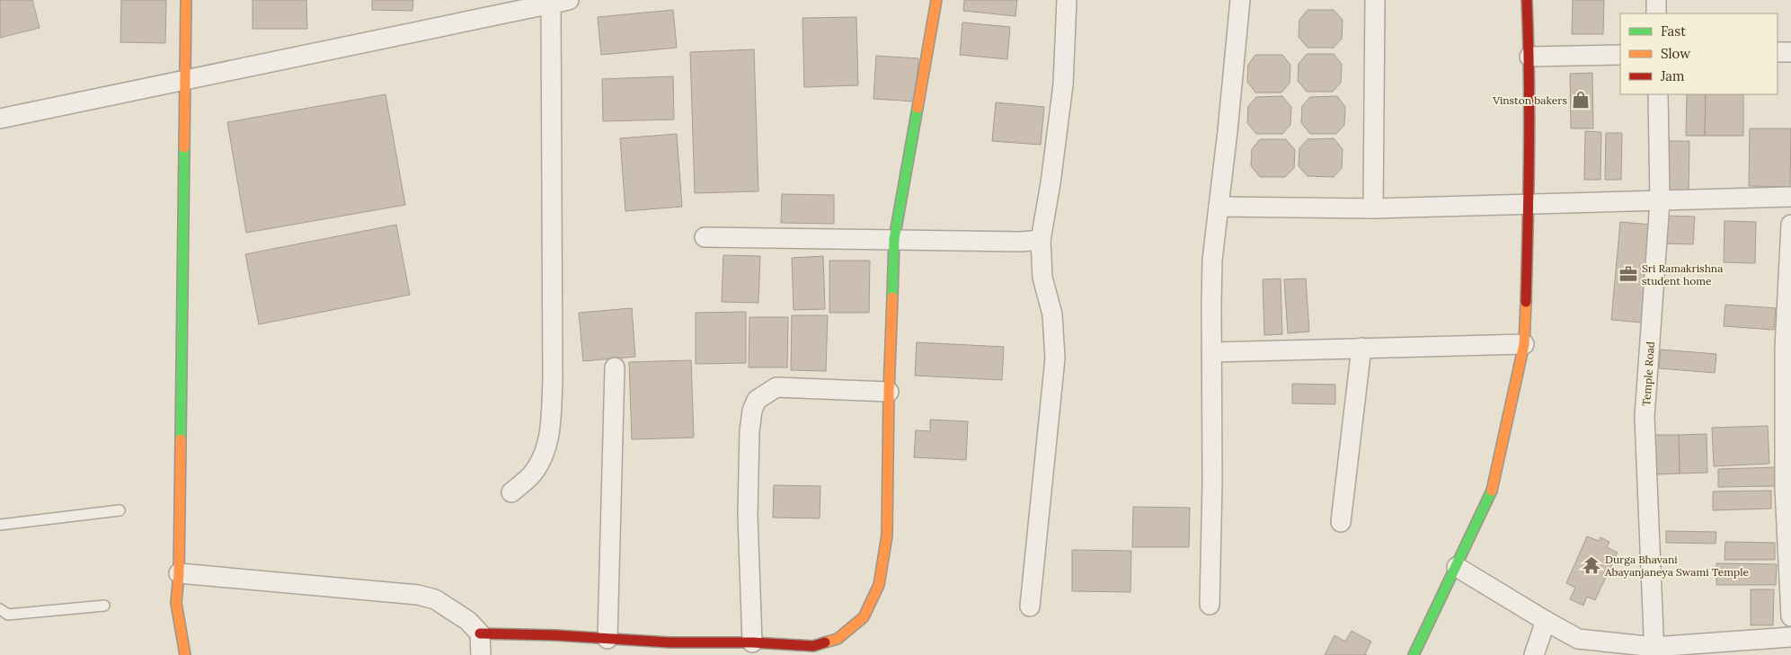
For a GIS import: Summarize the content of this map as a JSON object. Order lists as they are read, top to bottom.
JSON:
{
  "streets": {
    "street": ["Temple Road"]
  },
  "places": {
    "shop": ["Vinston bakers"],
    "office": ["Sri Ramakrishna student home"],
    "temple": ["Durga Bhavani Abayanjaneya Swami Temple"]
  },
  "legend": ["Fast", "Slow", "Jam"]
}
